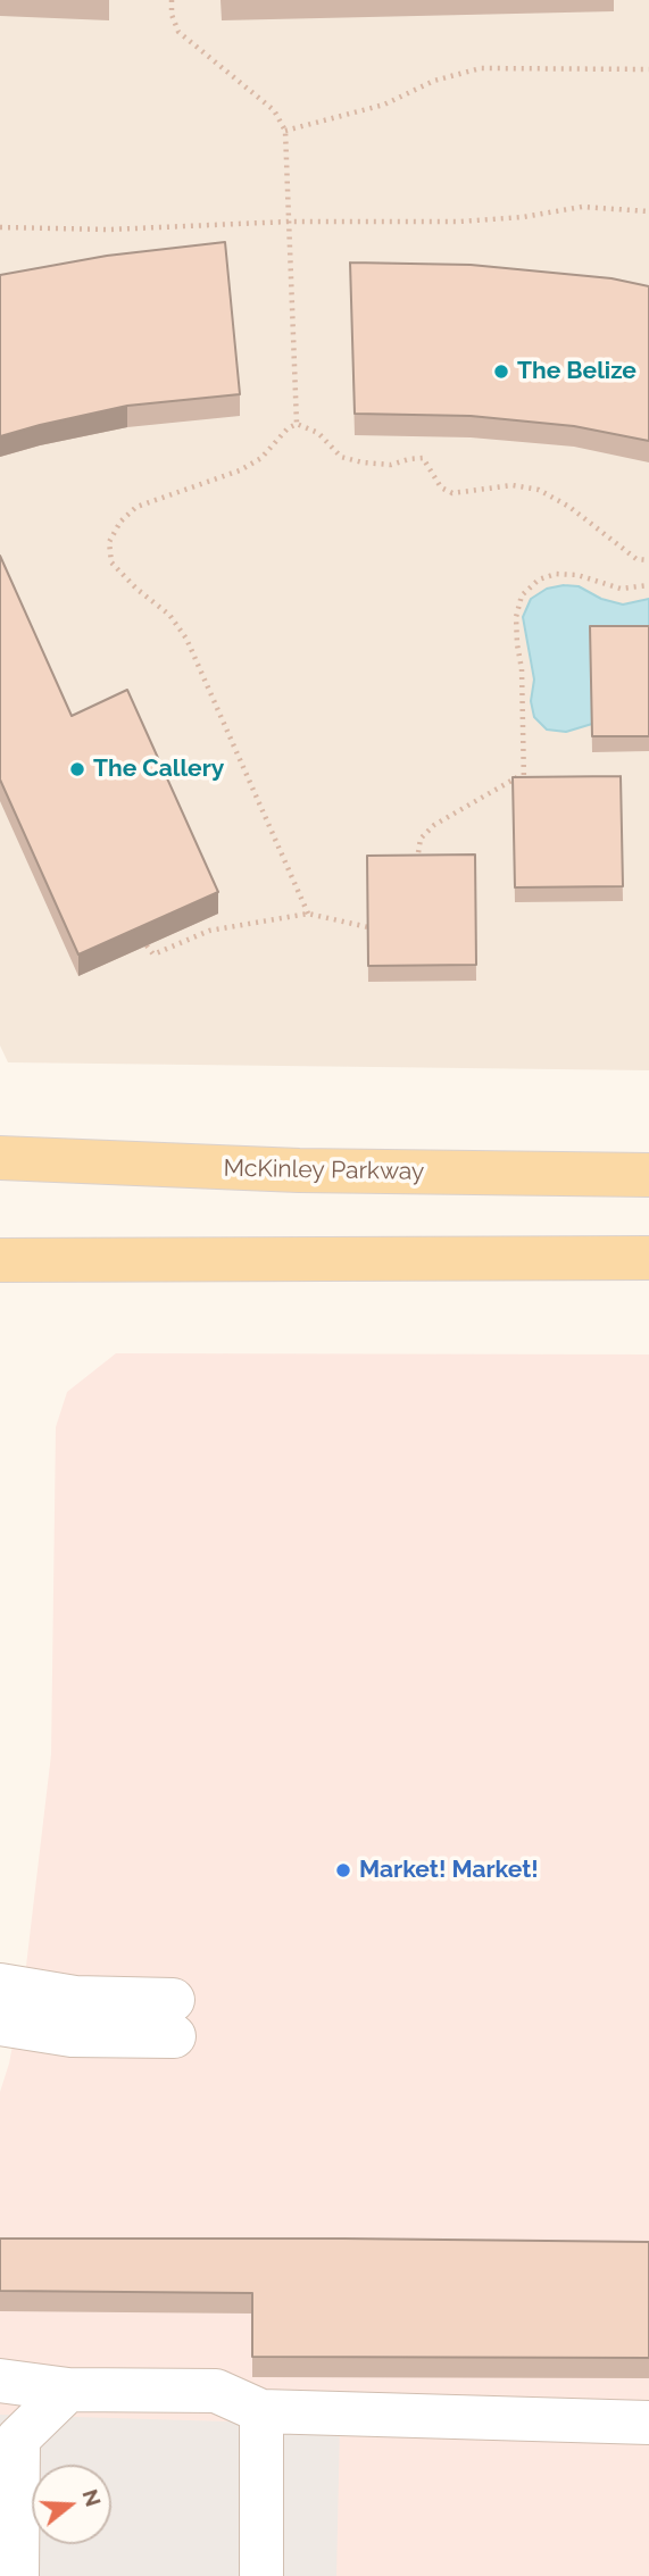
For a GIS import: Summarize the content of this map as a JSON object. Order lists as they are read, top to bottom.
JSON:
{
  "streets": {
    "main road": ["McKinley Parkway"]
  },
  "places": ["The Belize", "The Callery", "Market! Market!"],
  "north": "right"
}
